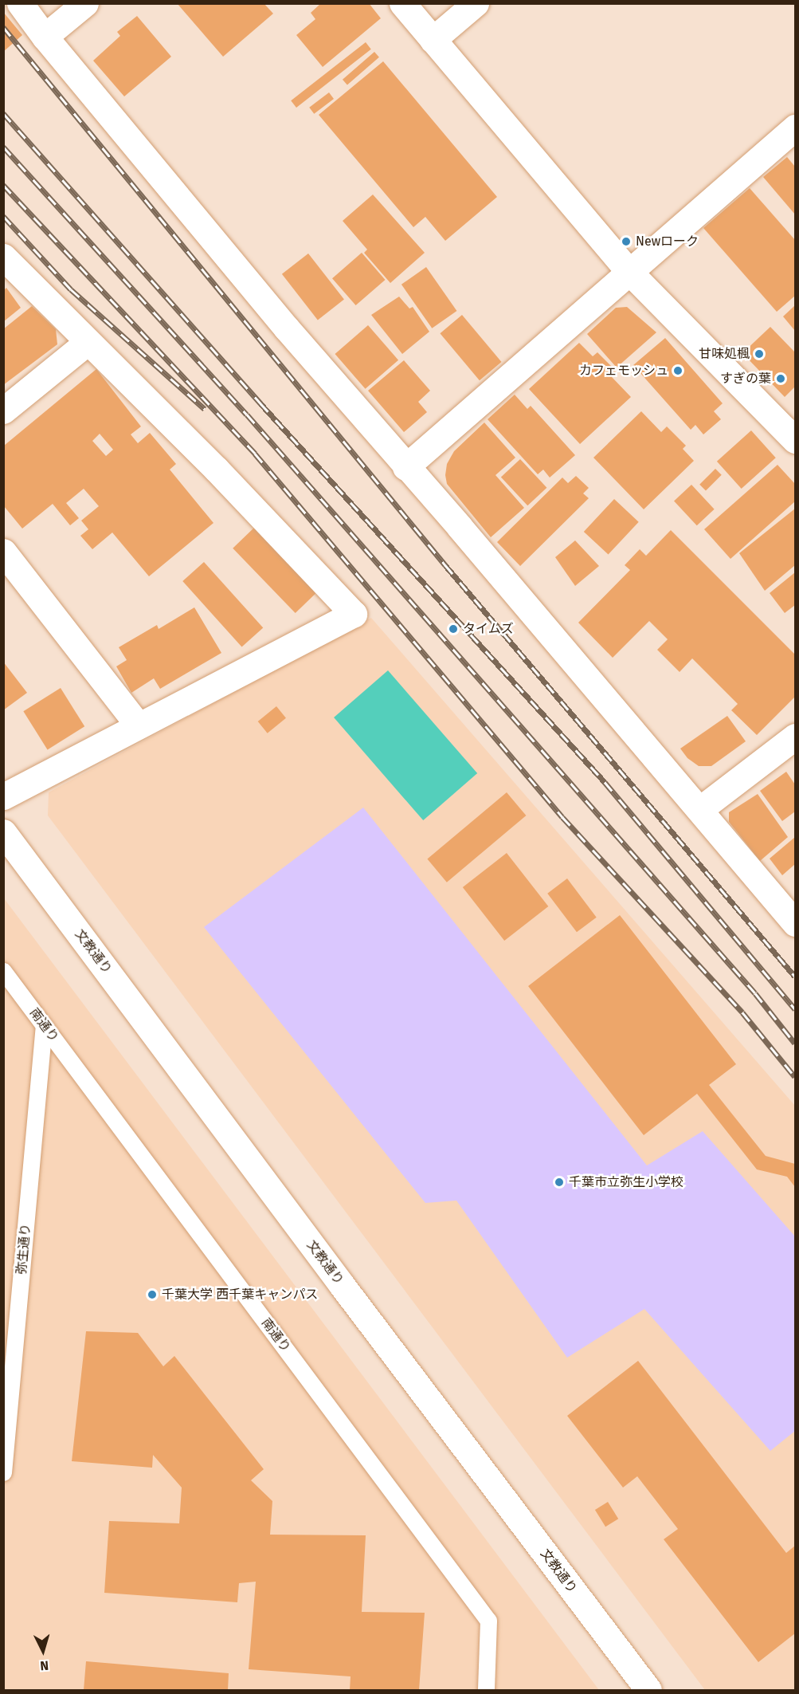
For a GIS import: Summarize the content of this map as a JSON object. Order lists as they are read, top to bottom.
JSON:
{
  "streets": {
    "street": ["文教通り"],
    "lane": ["南通り", "弥生通り"]
  },
  "crossings": [
    ["南通り", "弥生通り"]
  ],
  "places": [
    "Newローク",
    "甘味処楓",
    "カフェモッシュ",
    "すぎの葉",
    "タイムズ",
    "千葉市立弥生小学校",
    "千葉大学 西千葉キャンパス"
  ],
  "north": "bottom"
}
